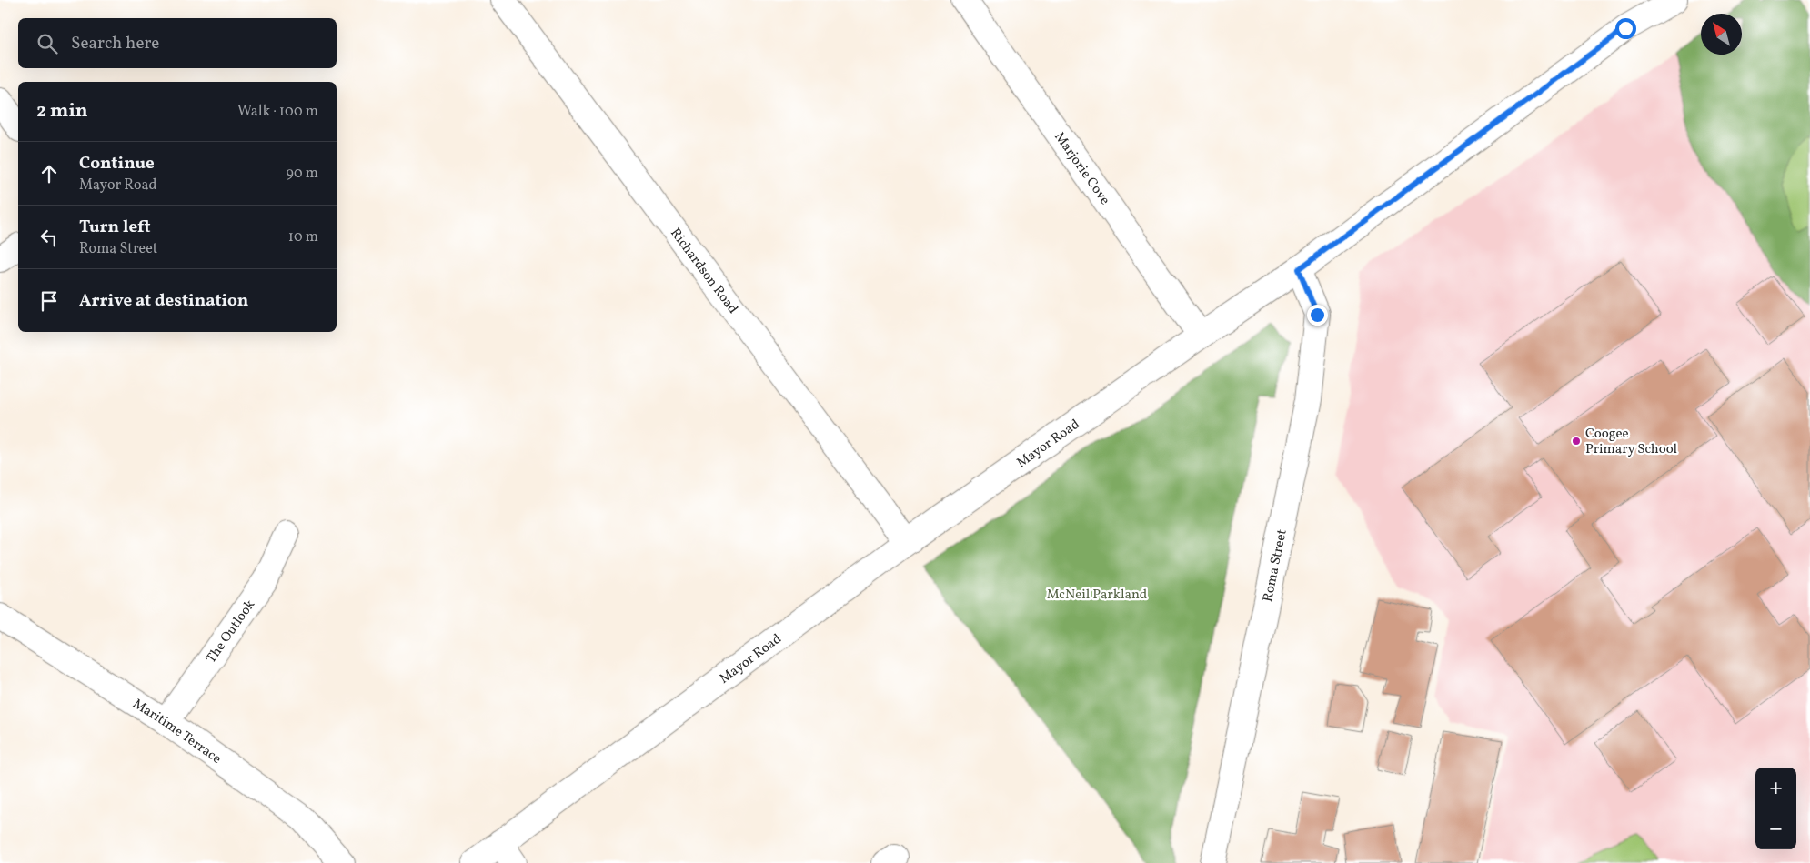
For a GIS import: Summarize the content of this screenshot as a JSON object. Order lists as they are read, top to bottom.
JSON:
{
  "streets": {
    "street": [
      "Marjorie Cove",
      "Richardson Road",
      "Mayor Road",
      "Roma Street",
      "The Outlook",
      "Maritime Terrace"
    ]
  },
  "crossings": [
    ["Marjorie Cove", "Mayor Road"],
    ["Richardson Road", "Mayor Road"],
    ["Mayor Road", "Roma Street"],
    ["The Outlook", "Maritime Terrace"]
  ],
  "parks": ["McNeil Parkland"],
  "places": ["Coogee Primary School"],
  "north": "top left",
  "page": {
    "search": "Search here",
    "heading": ["2 min", "Walk · 100 m"],
    "list": [
      ["Continue", "Mayor Road", "90 m"],
      ["Turn left", "Roma Street", "10 m"],
      "Arrive at destination"
    ],
    "map_buttons": ["+", "−"]
  }
}
